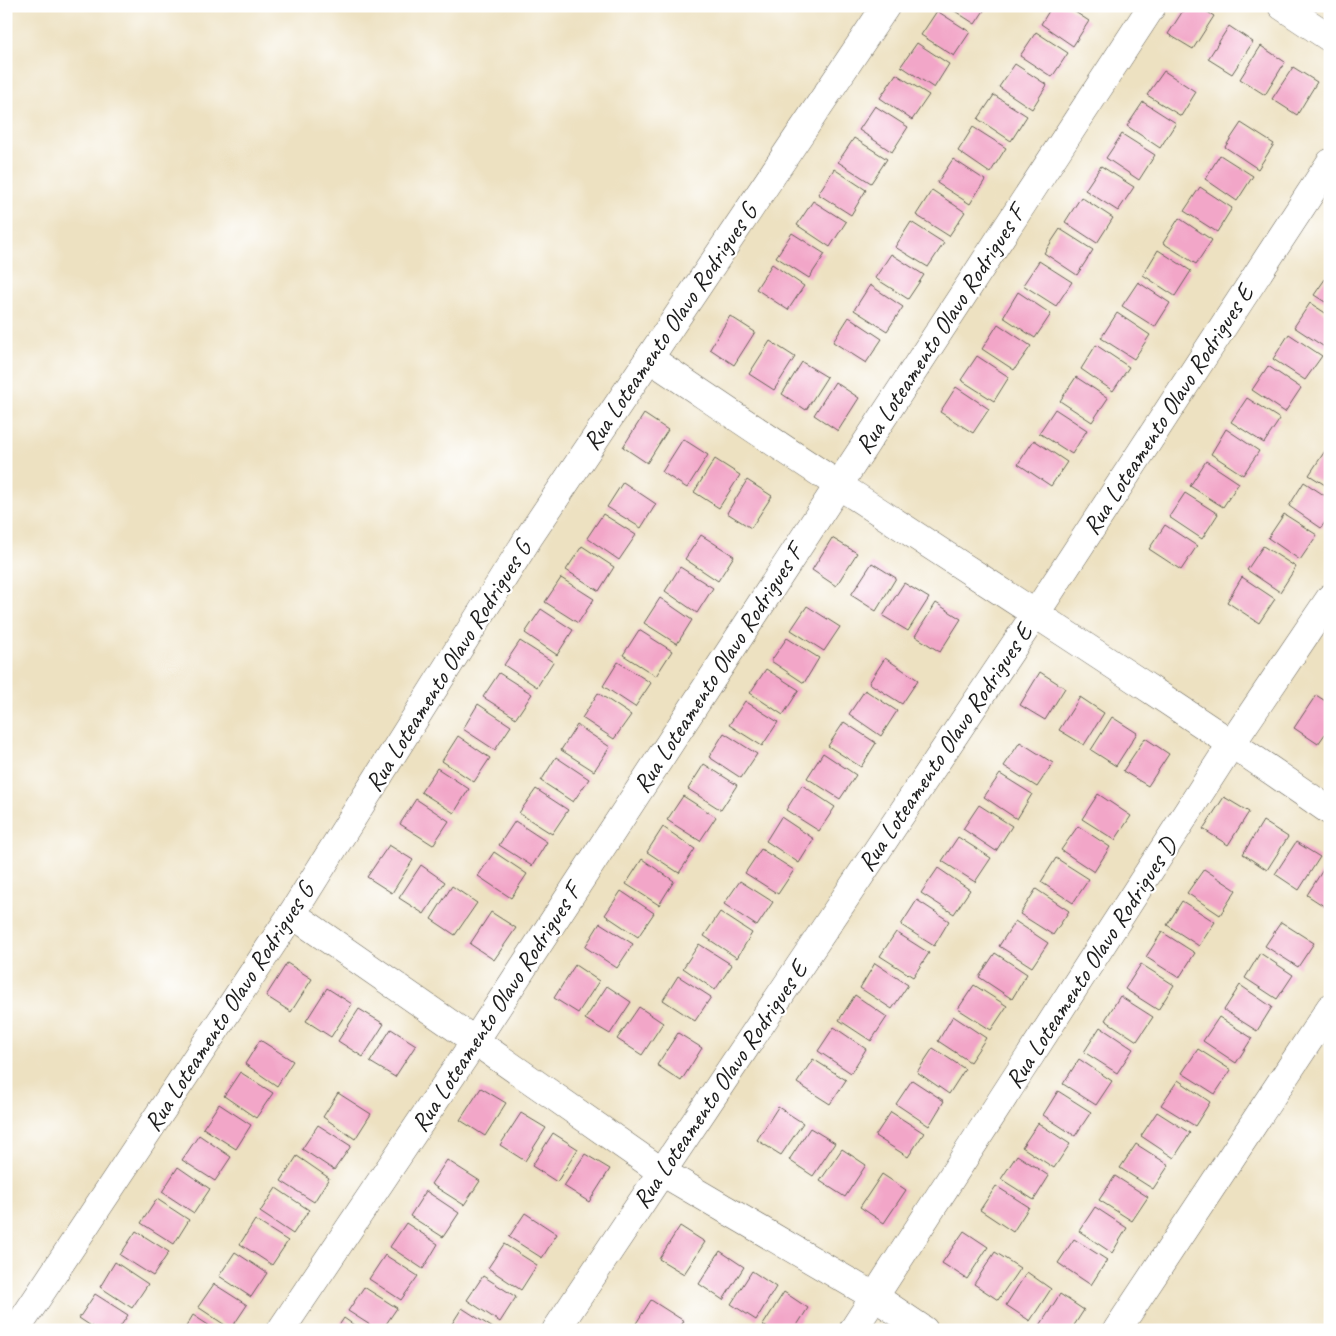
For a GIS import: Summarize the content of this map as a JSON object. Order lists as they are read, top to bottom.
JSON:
{
  "streets": {
    "street": [
      "Rua Loteamento Olavo Rodrigues G",
      "Rua Loteamento Olavo Rodrigues F",
      "Rua Loteamento Olavo Rodrigues E",
      "Rua Loteamento Olavo Rodrigues D"
    ]
  }
}
